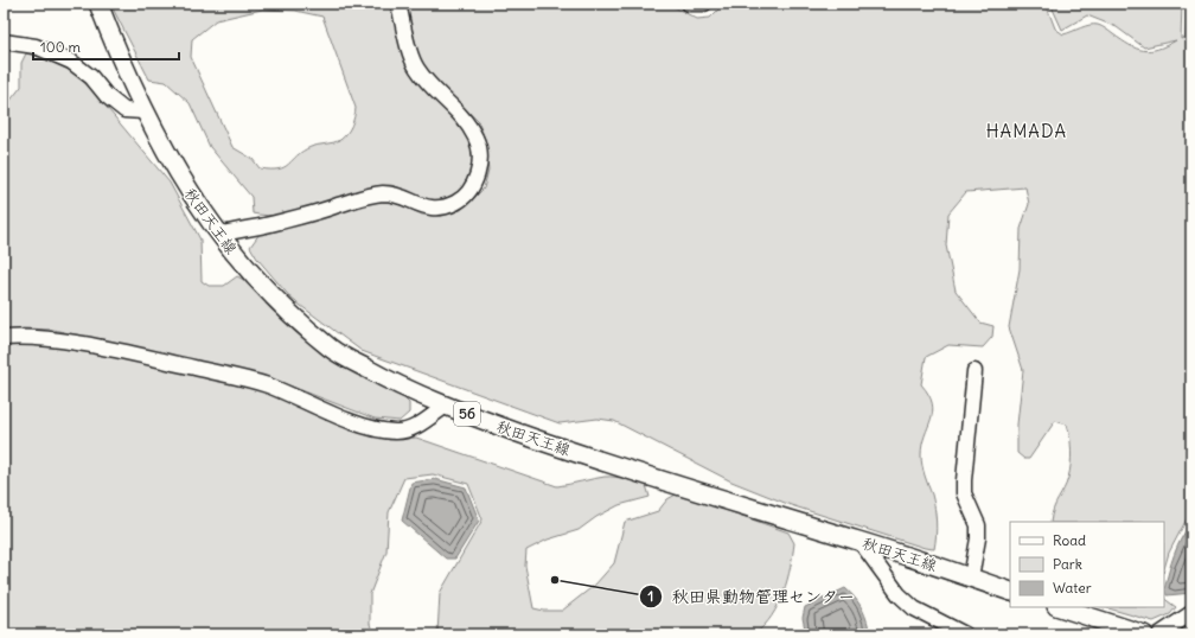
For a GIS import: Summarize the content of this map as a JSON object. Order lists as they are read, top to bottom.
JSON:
{
  "streets": {
    "main road": ["秋田天王線", "56"]
  },
  "districts": ["HAMADA"],
  "places": ["秋田県動物管理センター"],
  "legend": ["Road", "Park", "Water"],
  "scale_bar": "100 m"
}
